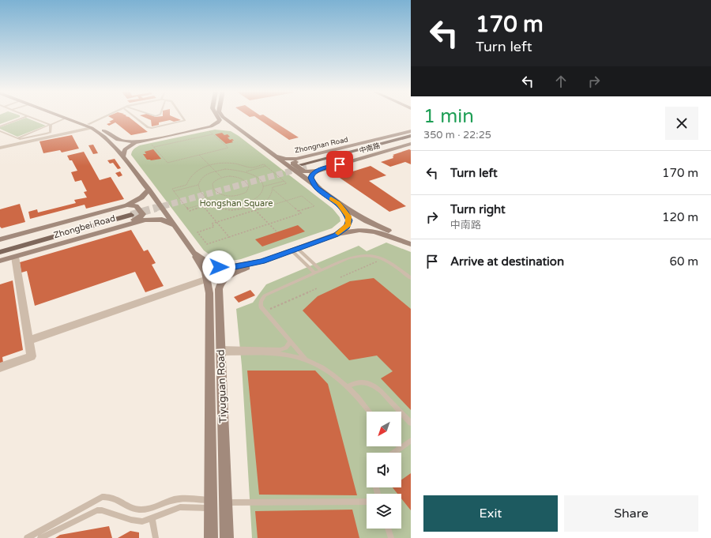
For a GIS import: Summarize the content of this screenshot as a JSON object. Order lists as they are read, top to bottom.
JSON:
{
  "streets": {
    "main road": [
      "Zhongnan Road",
      "中南路",
      "Zhongbei Road",
      "Tiyuguan Road"
    ]
  },
  "crossings": [
    ["Zhongnan Road", "中南路"],
    ["Zhongbei Road", "Tiyuguan Road"]
  ],
  "parks": ["Hongshan Square"],
  "north": "bottom left",
  "page": {
    "turn": ["170 m", "Turn left"],
    "heading": ["1 min", "350 m · 22:25"],
    "list": [
      {
        "name": "Turn left",
        "value": "170 m"
      },
      {
        "name": "Turn right",
        "note": "中南路",
        "value": "120 m"
      },
      {
        "name": "Arrive at destination",
        "value": "60 m"
      }
    ],
    "buttons": ["Exit", "Share"]
  }
}
